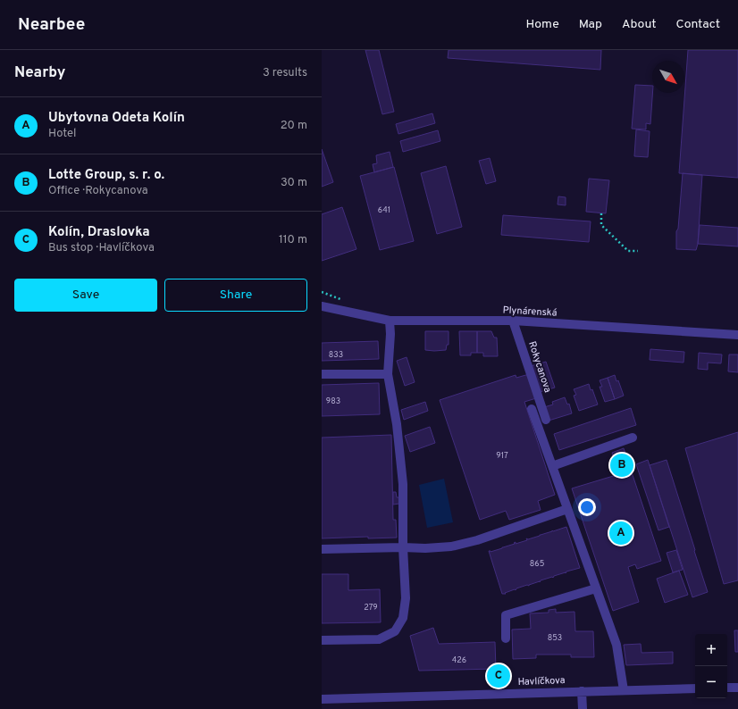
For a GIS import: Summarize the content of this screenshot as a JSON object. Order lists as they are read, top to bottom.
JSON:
{
  "streets": {
    "street": ["Plynárenská", "Rokycanova", "Havlíčkova"]
  },
  "crossings": [
    ["Plynárenská", "Rokycanova"]
  ],
  "house_numbers": [
    "641",
    "833",
    "983",
    "917",
    "865",
    "279",
    "853",
    "426"
  ],
  "north": "bottom right",
  "page": {
    "header": "Nearbee",
    "nav": [
      "Home",
      "Map",
      "About",
      "Contact"
    ],
    "heading": ["Nearby", "3 results"],
    "list": [
      {
        "mark": "A",
        "name": "Ubytovna Odeta Kolín",
        "note": "Hotel",
        "value": "20 m"
      },
      {
        "mark": "B",
        "name": "Lotte Group, s. r. o.",
        "note": "Office · Rokycanova",
        "value": "30 m"
      },
      {
        "mark": "C",
        "name": "Kolín, Draslovka",
        "note": "Bus stop · Havlíčkova",
        "value": "110 m"
      }
    ],
    "buttons": ["Save", "Share"],
    "pins": ["B", "A", "C"],
    "map_buttons": ["+", "−"]
  }
}
